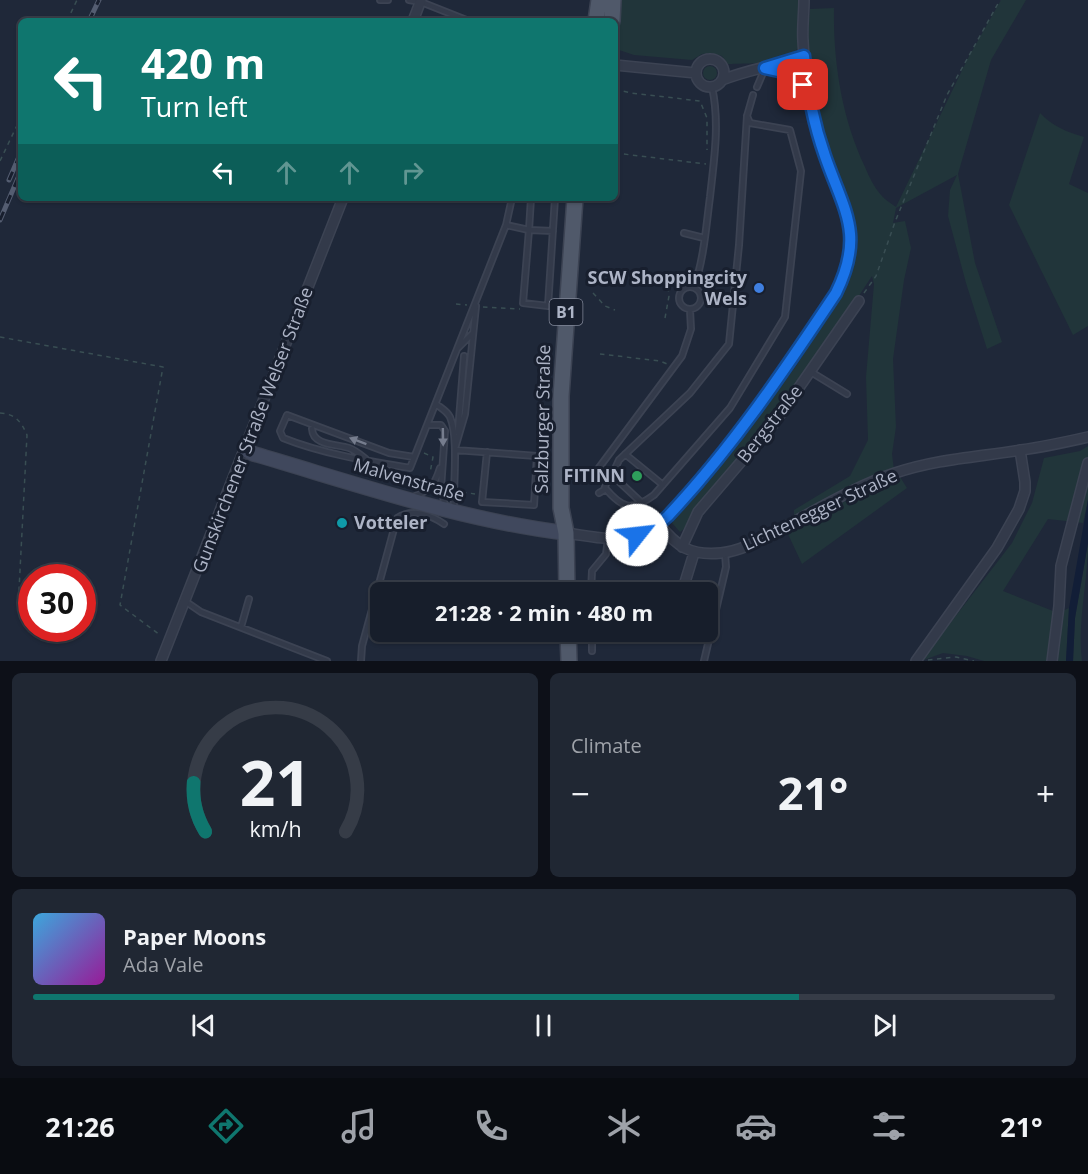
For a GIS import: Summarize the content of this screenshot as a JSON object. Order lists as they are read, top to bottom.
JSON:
{
  "streets": {
    "main road": ["B1", "Salzburger Straße"],
    "street": [
      "Bergstraße",
      "Gunskirchener Straße Welser Straße",
      "Malvenstraße",
      "Lichtenegger Straße"
    ]
  },
  "crossings": [
    ["Salzburger Straße", "Malvenstraße"],
    ["Bergstraße", "Lichtenegger Straße"],
    ["Gunskirchener Straße Welser Straße", "Malvenstraße"]
  ],
  "places": ["SCW Shoppingcity Wels", "FITINN", "Votteler"],
  "page": {
    "turn": ["420 m", "Turn left"],
    "limit": "30",
    "trip": "21:28 · 2 min · 480 m",
    "tile": "Climate",
    "heat": ["−", "21°", "+"],
    "song": ["Paper Moons", "Ada Vale"],
    "tabs": ["21:26", "21°"],
    "gauge": ["21", "km/h"]
  }
}
